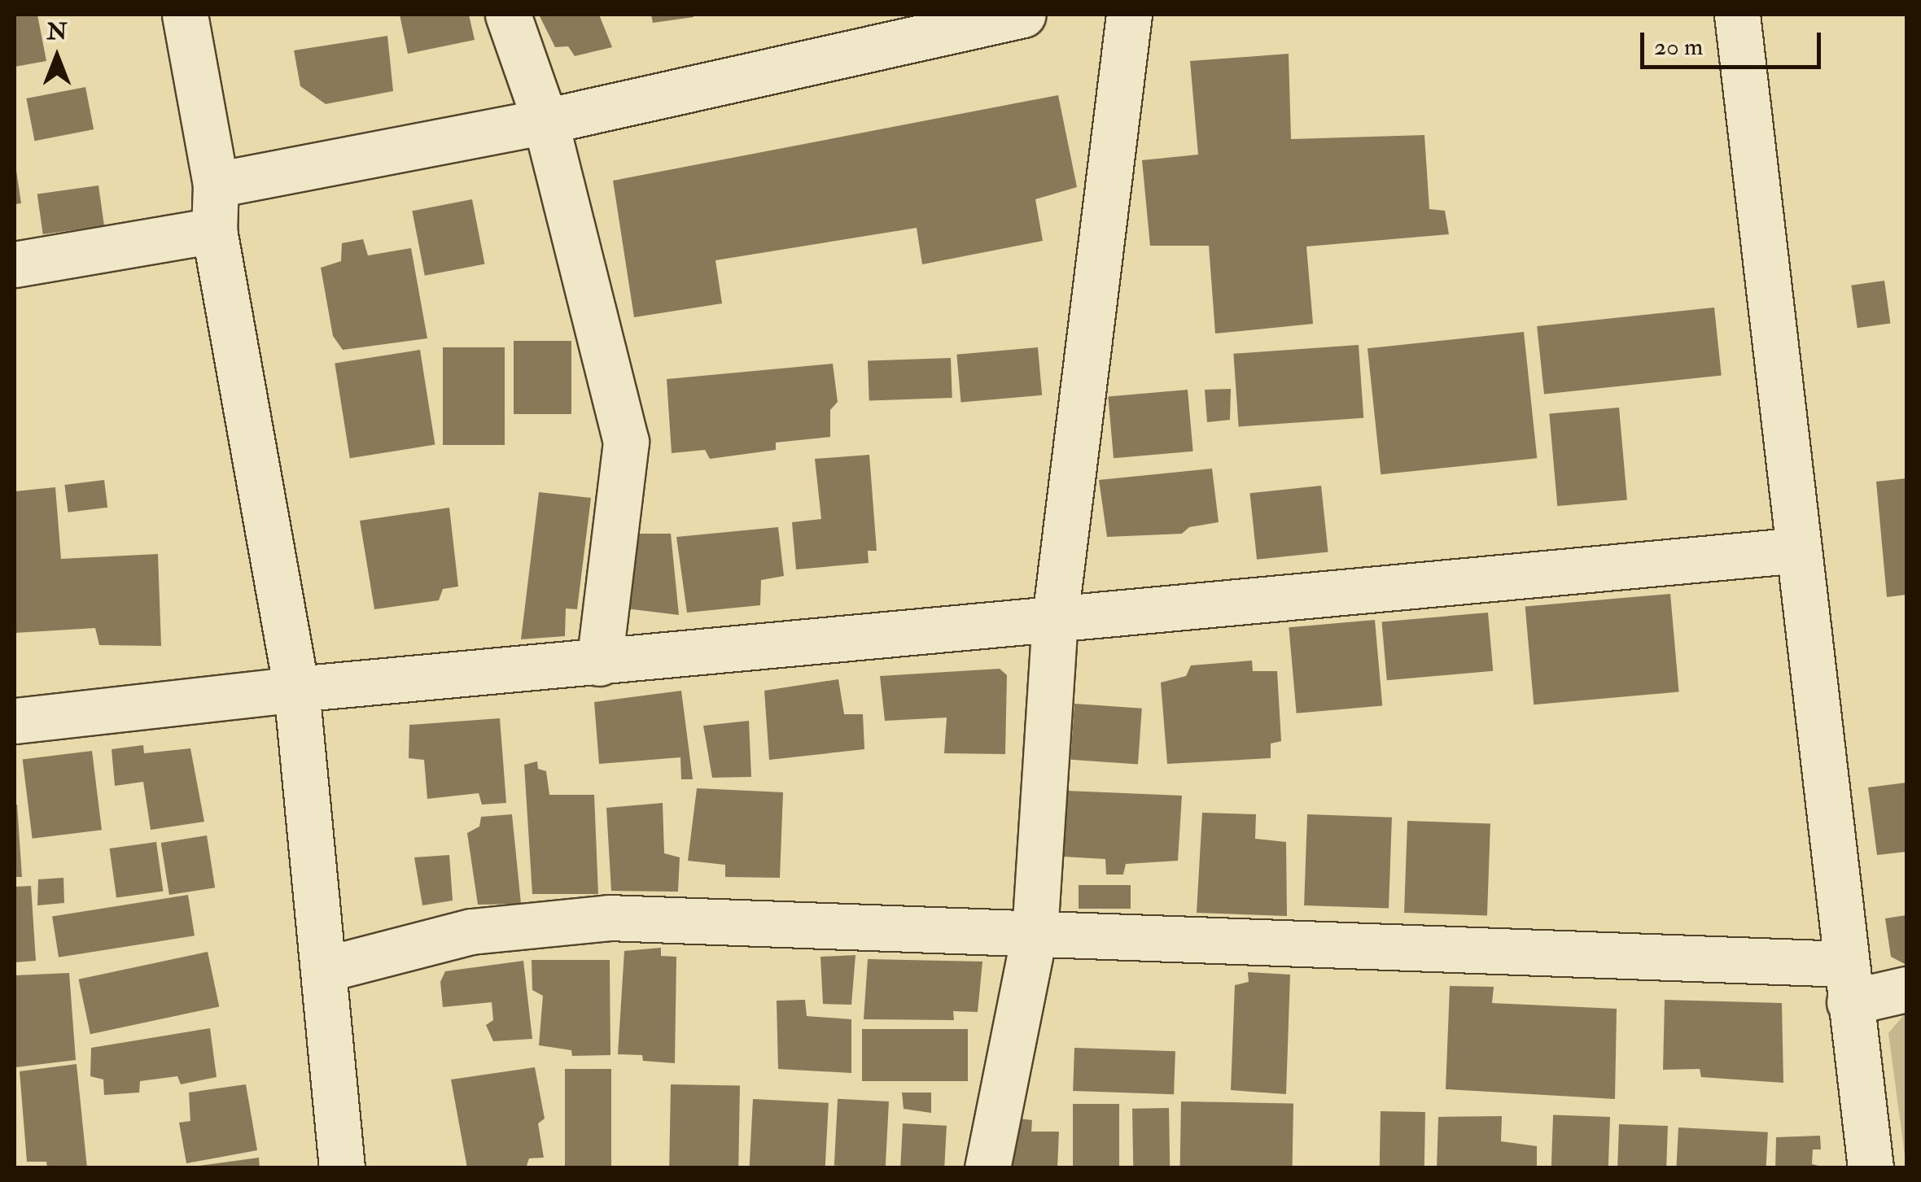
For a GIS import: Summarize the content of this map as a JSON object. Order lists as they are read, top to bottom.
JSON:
{
  "scale_bar": "20 m",
  "north": "top"
}
